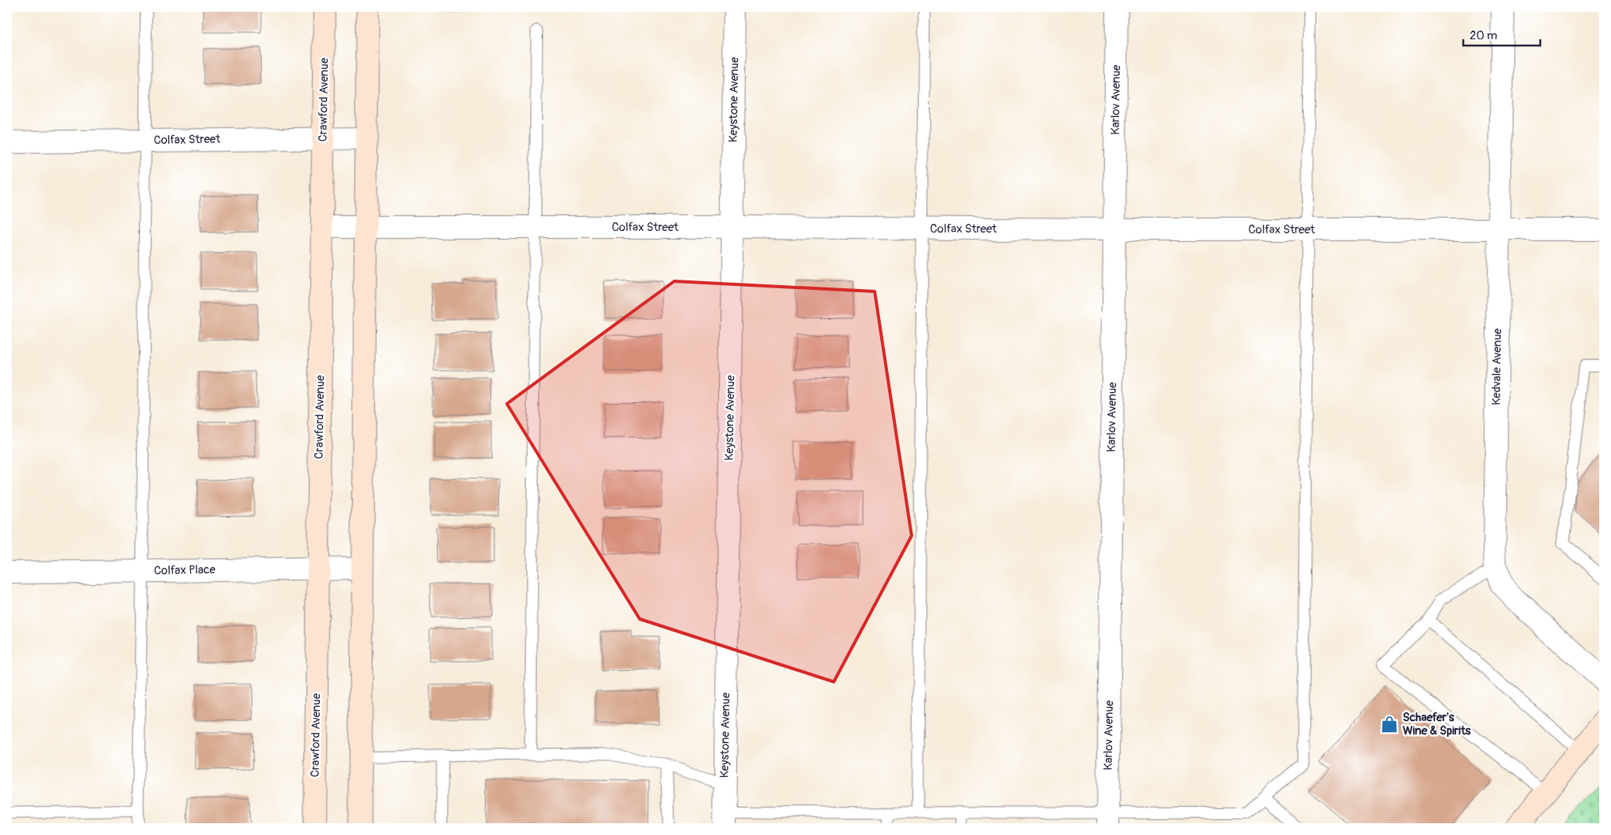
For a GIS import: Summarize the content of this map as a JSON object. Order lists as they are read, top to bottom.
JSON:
{
  "streets": {
    "main road": ["Crawford Avenue"],
    "street": [
      "Keystone Avenue",
      "Karlov Avenue",
      "Colfax Street",
      "Kedvale Avenue",
      "Colfax Place"
    ]
  },
  "crossings": [
    ["Crawford Avenue", "Colfax Street"],
    ["Crawford Avenue", "Colfax Place"],
    ["Keystone Avenue", "Colfax Street"],
    ["Karlov Avenue", "Colfax Street"],
    ["Colfax Street", "Kedvale Avenue"]
  ],
  "places": {
    "shop": ["Schaefer's Wine & Spirits"]
  },
  "scale_bar": "20 m"
}
